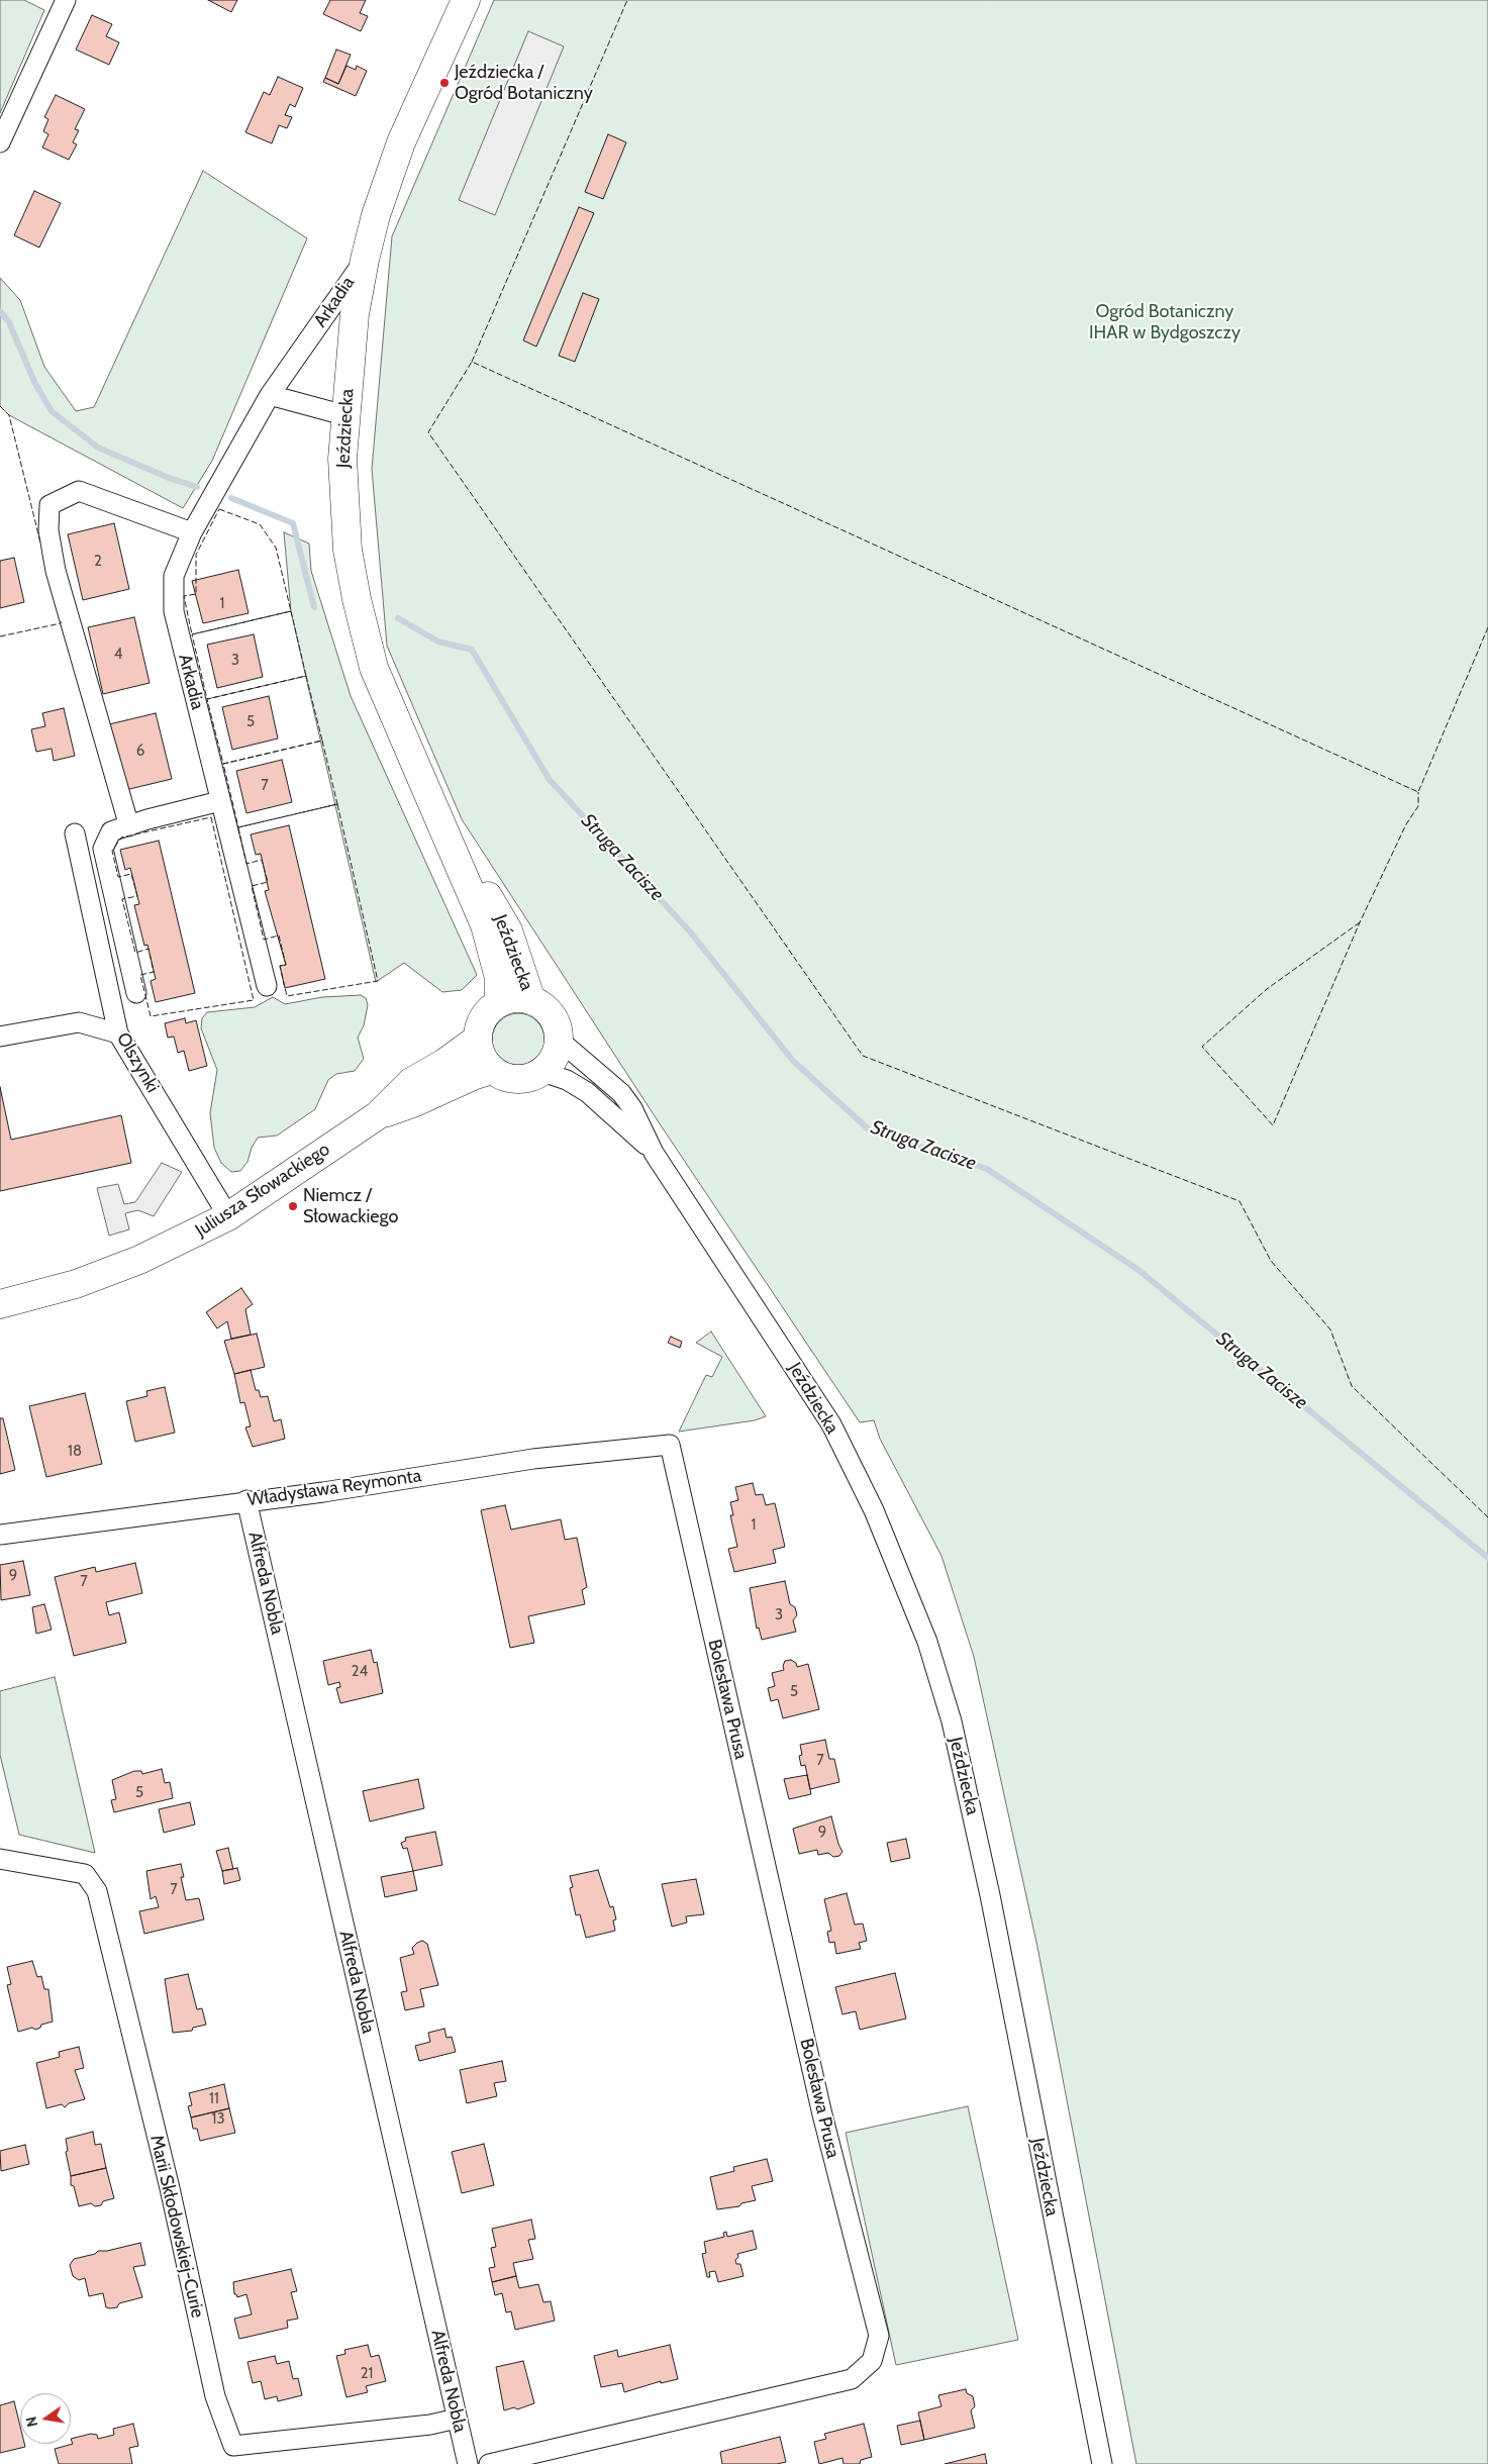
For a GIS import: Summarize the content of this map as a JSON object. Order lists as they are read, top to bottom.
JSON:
{
  "streets": {
    "street": [
      "Arkadia",
      "Jeździecka",
      "Olszynki",
      "Juliusza Słowackiego",
      "Władysława Reymonta",
      "Alfreda Nobla",
      "Bolesława Prusa",
      "Marii Skłodowskiej-Curie"
    ]
  },
  "crossings": [
    ["Arkadia", "Jeździecka"],
    ["Jeździecka", "Juliusza Słowackiego"],
    ["Olszynki", "Juliusza Słowackiego"],
    ["Władysława Reymonta", "Alfreda Nobla"],
    ["Władysława Reymonta", "Bolesława Prusa"],
    ["Alfreda Nobla", "Marii Skłodowskiej-Curie"]
  ],
  "water": ["Struga Zacisze"],
  "parks": ["Ogród Botaniczny IHAR w Bydgoszczy"],
  "places": ["Jeździecka / Ogród Botaniczny", "Niemcz / Słowackiego"],
  "house_numbers": [
    "2",
    "1",
    "4",
    "3",
    "5",
    "6",
    "7",
    "18",
    "1",
    "9",
    "7",
    "3",
    "24",
    "5",
    "7",
    "5",
    "9",
    "7",
    "11",
    "13",
    "21"
  ],
  "north": "left"
}
